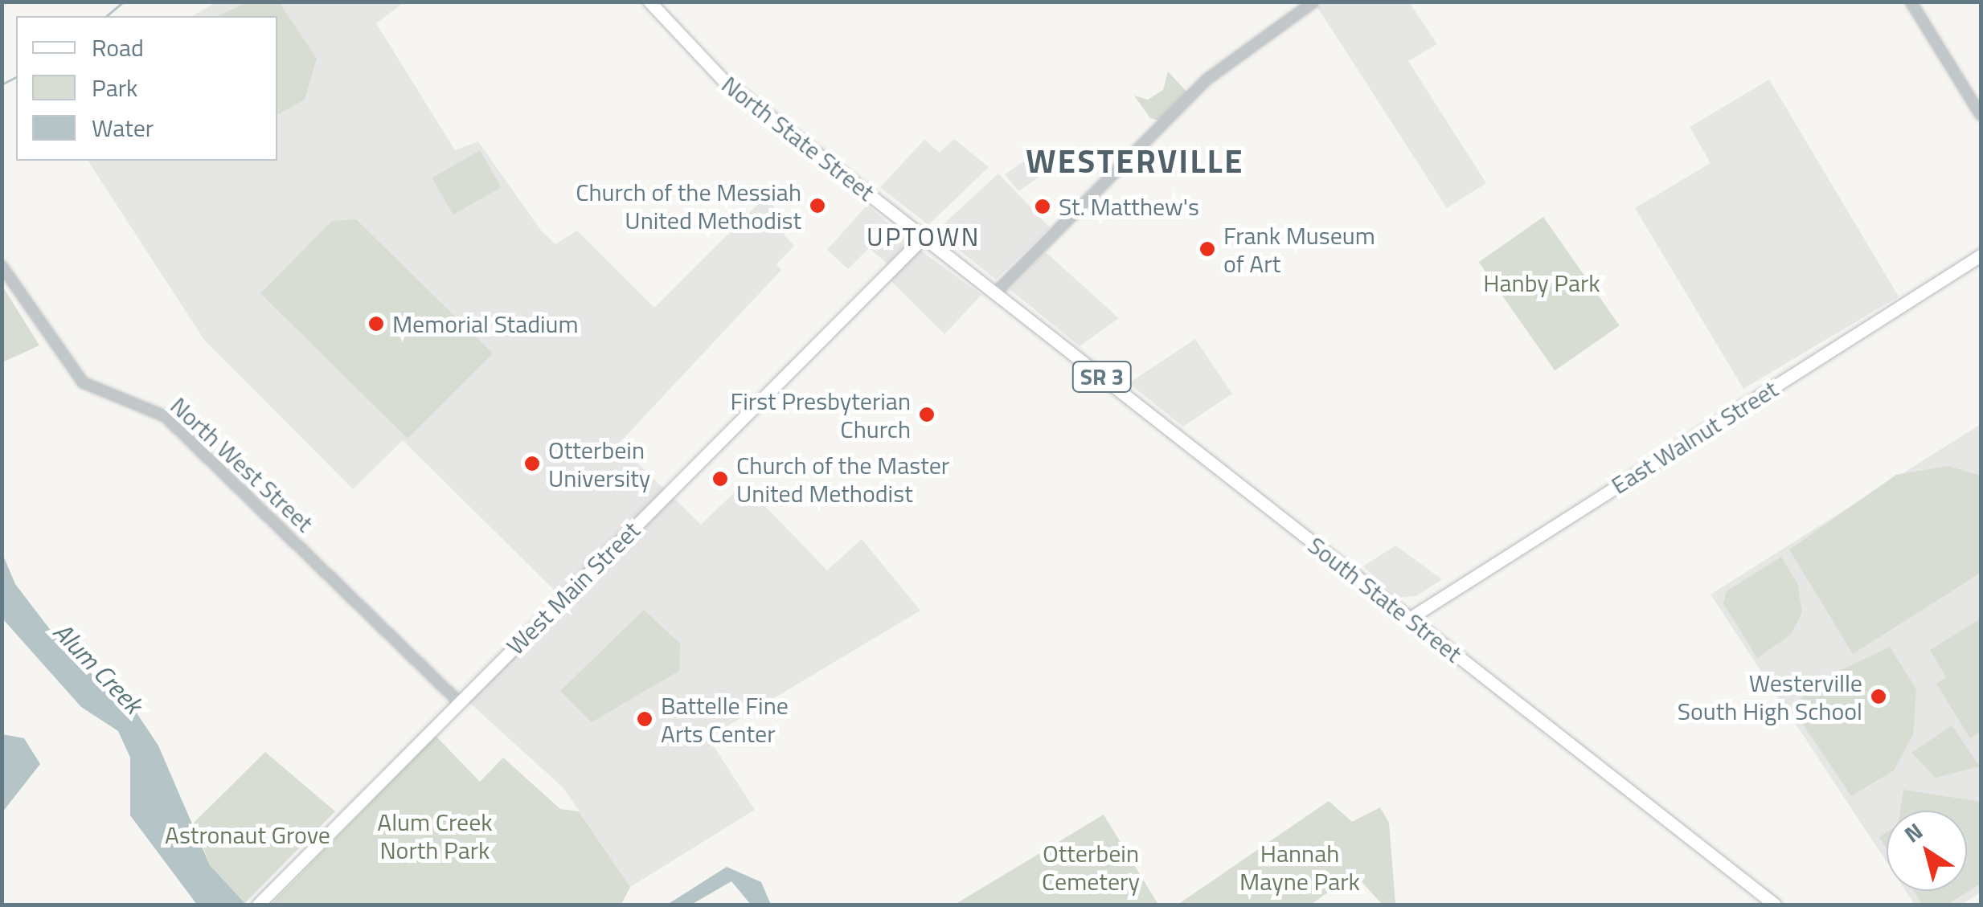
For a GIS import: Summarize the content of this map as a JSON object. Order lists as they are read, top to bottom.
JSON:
{
  "streets": {
    "main road": [
      "North State Street",
      "SR 3",
      "East Walnut Street",
      "West Main Street",
      "South State Street"
    ],
    "street": ["North West Street"]
  },
  "crossings": [
    ["North State Street", "West Main Street"],
    ["North State Street", "South State Street"],
    ["East Walnut Street", "South State Street"],
    ["North West Street", "West Main Street"]
  ],
  "districts": ["WESTERVILLE", "UPTOWN"],
  "water": ["Alum Creek"],
  "parks": [
    "Hanby Park",
    "Alum Creek North Park",
    "Astronaut Grove",
    "Otterbein Cemetery",
    "Hannah Mayne Park"
  ],
  "places": [
    "Church of the Messiah United Methodist",
    "St. Matthew's",
    "Frank Museum of Art",
    "Memorial Stadium",
    "First Presbyterian Church",
    "Otterbein University",
    "Church of the Master United Methodist",
    "Westerville South High School",
    "Battelle Fine Arts Center"
  ],
  "legend": ["Road", "Park", "Water"],
  "north": "top left"
}
